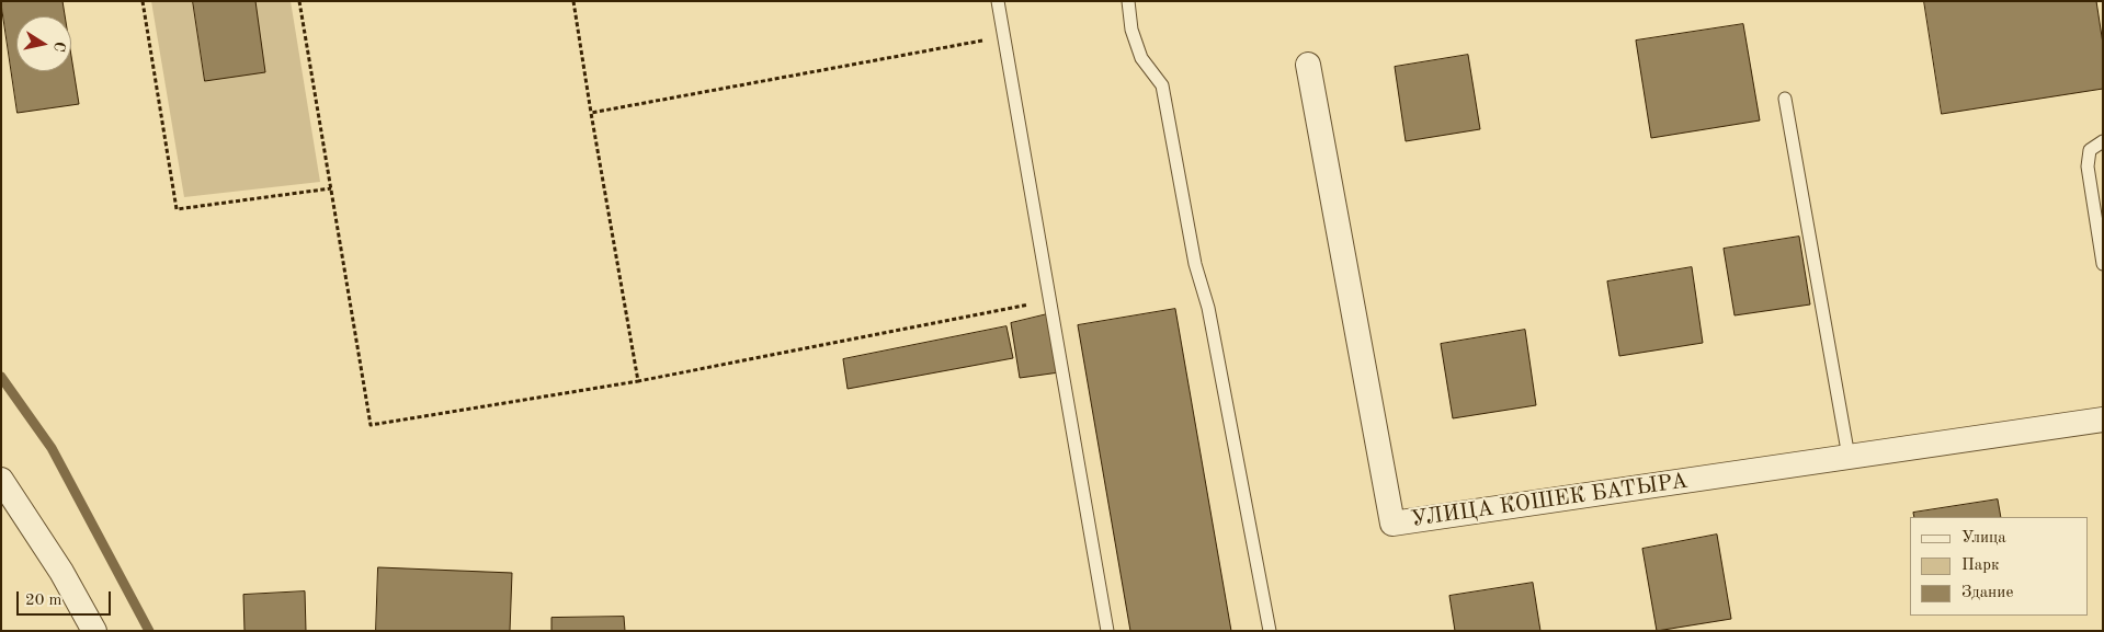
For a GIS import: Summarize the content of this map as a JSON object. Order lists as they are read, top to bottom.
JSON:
{
  "streets": {
    "street": ["УЛИЦА КОШЕК БАТЫРА"]
  },
  "legend": ["Улица", "Парк", "Здание"],
  "scale_bar": "20 m",
  "north": "right"
}
